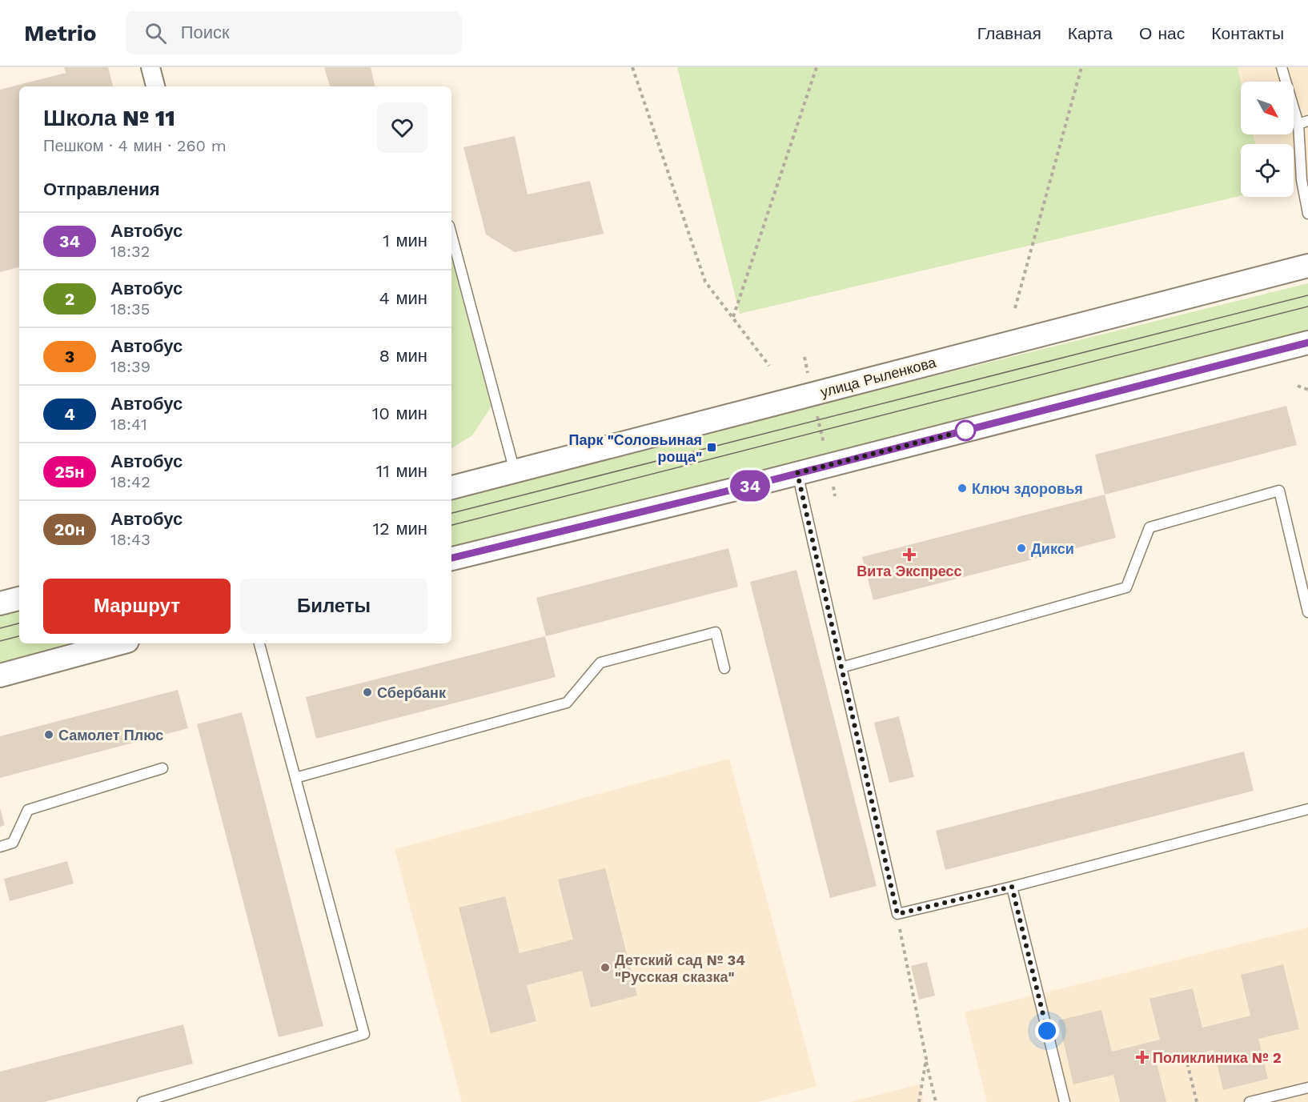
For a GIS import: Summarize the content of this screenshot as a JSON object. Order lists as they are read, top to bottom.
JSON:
{
  "streets": {
    "street": ["улица Рыленкова"]
  },
  "places": {
    "transit": ["Парк \"Соловьиная роща\""],
    "other": [
      "Ключ здоровья",
      "Дикси",
      "Сбербанк",
      "Самолет Плюс",
      "Детский сад № 34 \"Русская сказка\""
    ],
    "health": ["Вита Экспресс", "Поликлиника № 2"]
  },
  "lines": ["bus line 34"],
  "north": "bottom right",
  "page": {
    "header": "Metrio",
    "search": "Поиск",
    "nav": [
      "Главная",
      "Карта",
      "О нас",
      "Контакты"
    ],
    "on_map": "34",
    "heading": [
      ["Школа № 11", "Пешком · 4 мин · 260 m"],
      "Отправления"
    ],
    "list": [
      {
        "mark": "34",
        "name": "Автобус",
        "note": "18:32",
        "value": "1 мин"
      },
      {
        "mark": "2",
        "name": "Автобус",
        "note": "18:35",
        "value": "4 мин"
      },
      {
        "mark": "3",
        "name": "Автобус",
        "note": "18:39",
        "value": "8 мин"
      },
      {
        "mark": "4",
        "name": "Автобус",
        "note": "18:41",
        "value": "10 мин"
      },
      {
        "mark": "25н",
        "name": "Автобус",
        "note": "18:42",
        "value": "11 мин"
      },
      {
        "mark": "20н",
        "name": "Автобус",
        "note": "18:43",
        "value": "12 мин"
      }
    ],
    "buttons": ["Маршрут", "Билеты"]
  }
}
